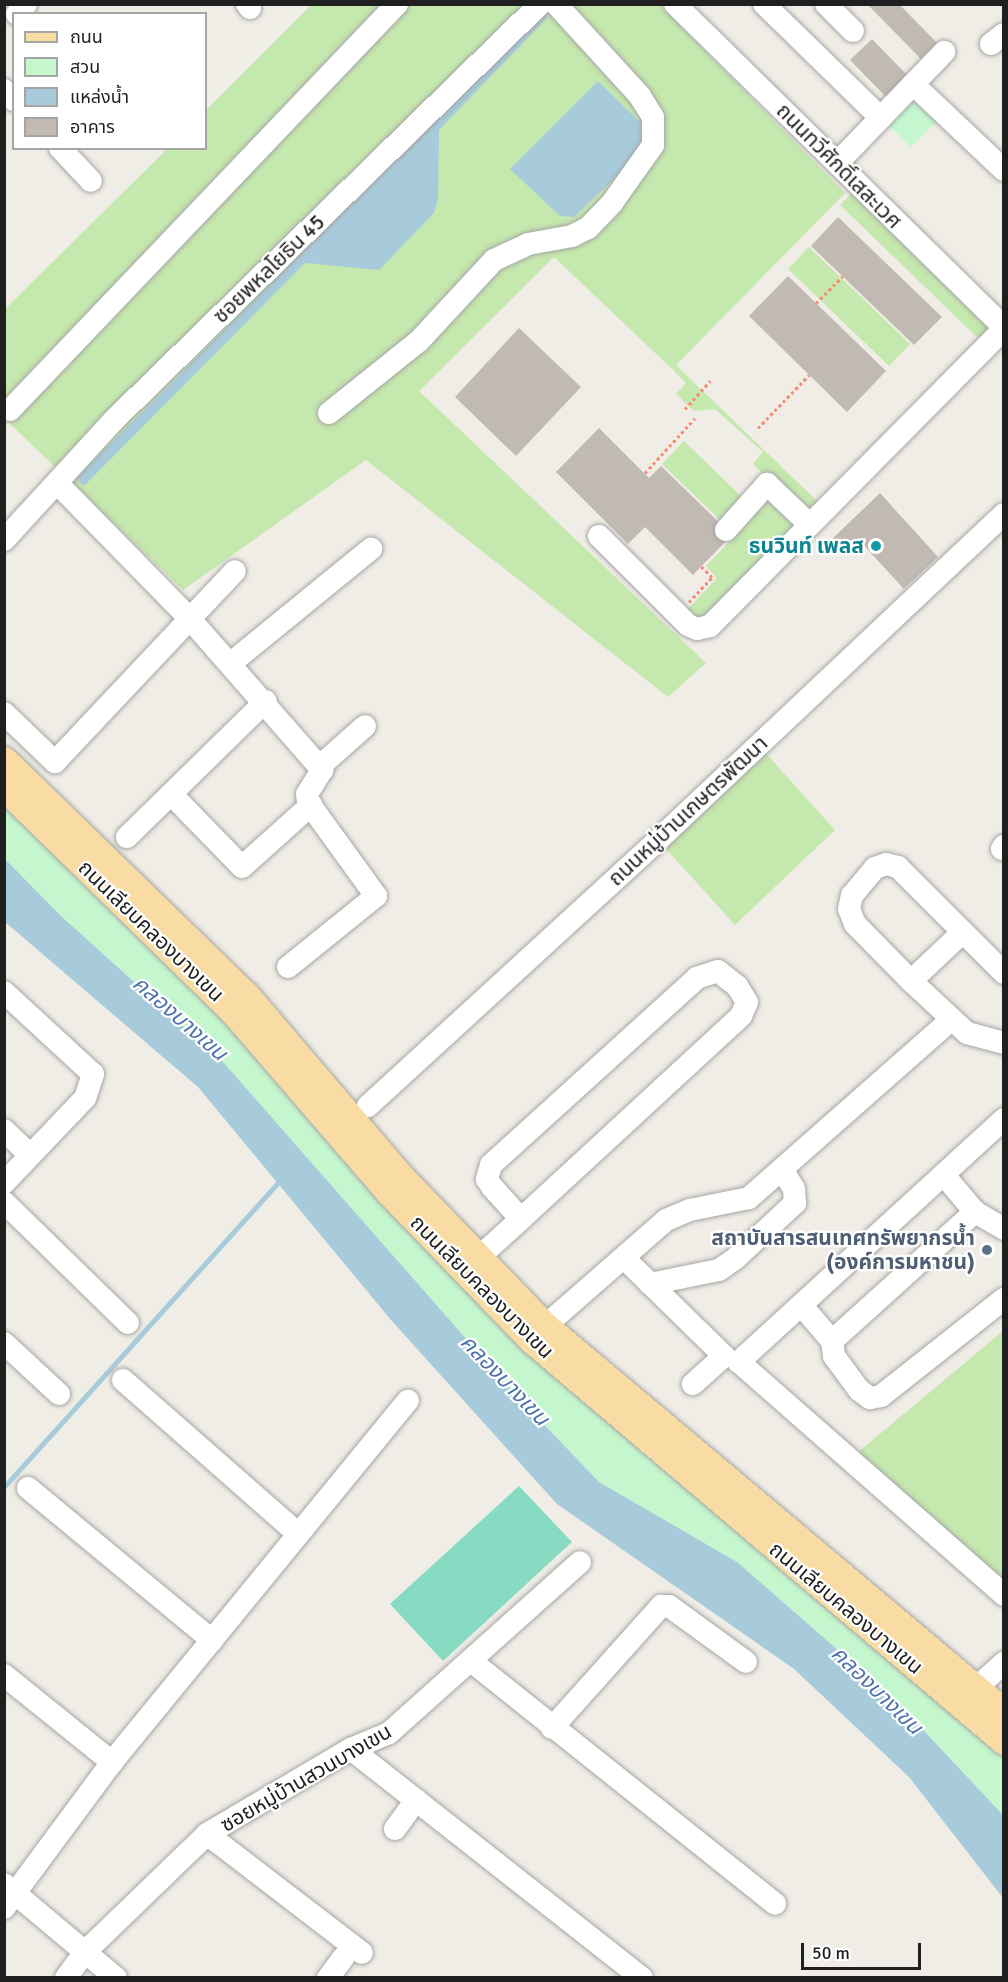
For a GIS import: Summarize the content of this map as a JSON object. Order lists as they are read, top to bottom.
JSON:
{
  "streets": {
    "main road": ["ถนนเลียบคลองบางเขน"],
    "street": [
      "ถนนทวีศักดิ์เสสะเวศ",
      "ซอยพหลโยธิน 45",
      "ถนนหมู่บ้านเกษตรพัฒนา",
      "ซอยหมู่บ้านสวนบางเขน"
    ]
  },
  "water": ["คลองบางเขน"],
  "places": ["ธนวินท์ เพลส", "สถาบันสารสนเทศทรัพยากรน้ำ (องค์การมหาชน)"],
  "legend": [
    "ถนน",
    "สวน",
    "แหล่งน้ำ",
    "อาคาร"
  ],
  "scale_bar": "50 m"
}
